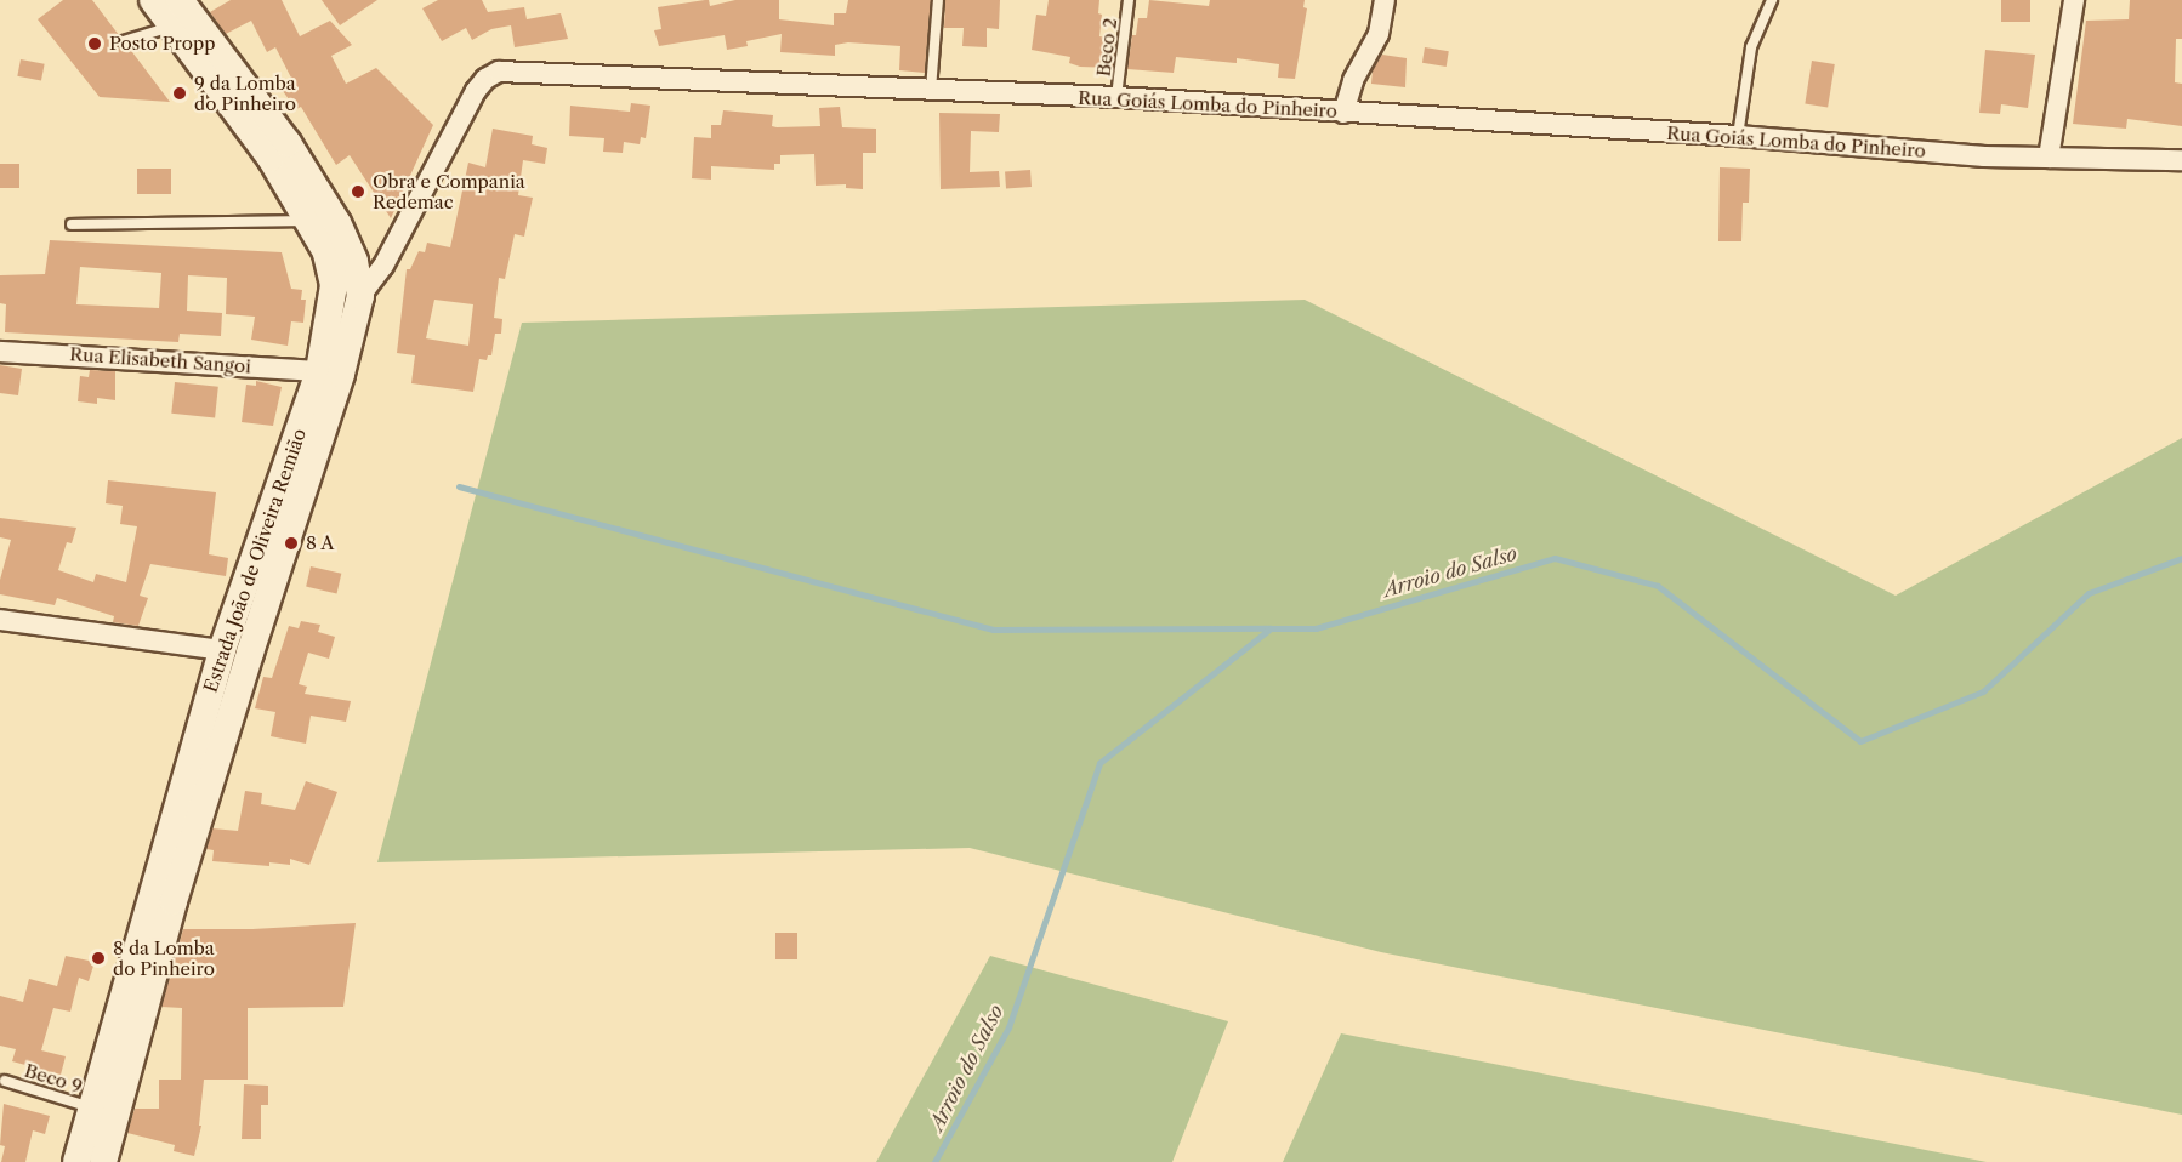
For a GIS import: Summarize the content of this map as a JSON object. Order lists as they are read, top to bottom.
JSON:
{
  "streets": {
    "main road": ["Estrada João de Oliveira Remião"],
    "street": ["Rua Goiás Lomba do Pinheiro", "Rua Elisabeth Sangoi"],
    "lane": ["Beco 2", "Beco 9"]
  },
  "crossings": [
    ["Beco 2", "Rua Goiás Lomba do Pinheiro"],
    ["Rua Goiás Lomba do Pinheiro", "Estrada João de Oliveira Remião"],
    ["Rua Elisabeth Sangoi", "Estrada João de Oliveira Remião"],
    ["Estrada João de Oliveira Remião", "Beco 9"]
  ],
  "water": ["Arroio do Salso"],
  "places": [
    "Posto Propp",
    "9 da Lomba do Pinheiro",
    "Obra e Compania Redemac",
    "8 A",
    "8 da Lomba do Pinheiro"
  ]
}
